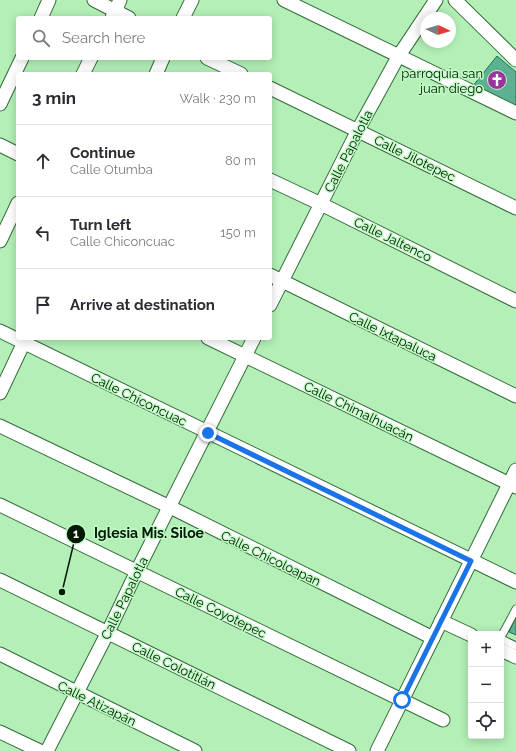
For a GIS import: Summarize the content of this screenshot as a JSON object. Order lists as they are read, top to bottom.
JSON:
{
  "streets": {
    "street": [
      "Calle Papalotla",
      "Calle Jilotepec",
      "Calle Jaltenco",
      "Calle Ixtapaluca",
      "Calle Chiconcuac",
      "Calle Chimalhuacán",
      "Calle Chicoloapan",
      "Calle Coyotepec",
      "Calle Colotitlán",
      "Calle Atizapán"
    ]
  },
  "crossings": [
    ["Calle Papalotla", "Calle Jilotepec"],
    ["Calle Papalotla", "Calle Jaltenco"],
    ["Calle Papalotla", "Calle Ixtapaluca"],
    ["Calle Papalotla", "Calle Chiconcuac"],
    ["Calle Papalotla", "Calle Chimalhuacán"],
    ["Calle Papalotla", "Calle Chicoloapan"],
    ["Calle Papalotla", "Calle Coyotepec"],
    ["Calle Papalotla", "Calle Colotitlán"],
    ["Calle Papalotla", "Calle Atizapán"]
  ],
  "places": {
    "church": ["parroquia san juan diego"],
    "other": ["Iglesia Mis. Siloe"]
  },
  "north": "right",
  "page": {
    "search": "Search here",
    "heading": ["3 min", "Walk · 230 m"],
    "list": [
      ["Continue", "Calle Otumba", "80 m"],
      ["Turn left", "Calle Chiconcuac", "150 m"],
      "Arrive at destination"
    ],
    "map_buttons": ["+", "−"]
  }
}
